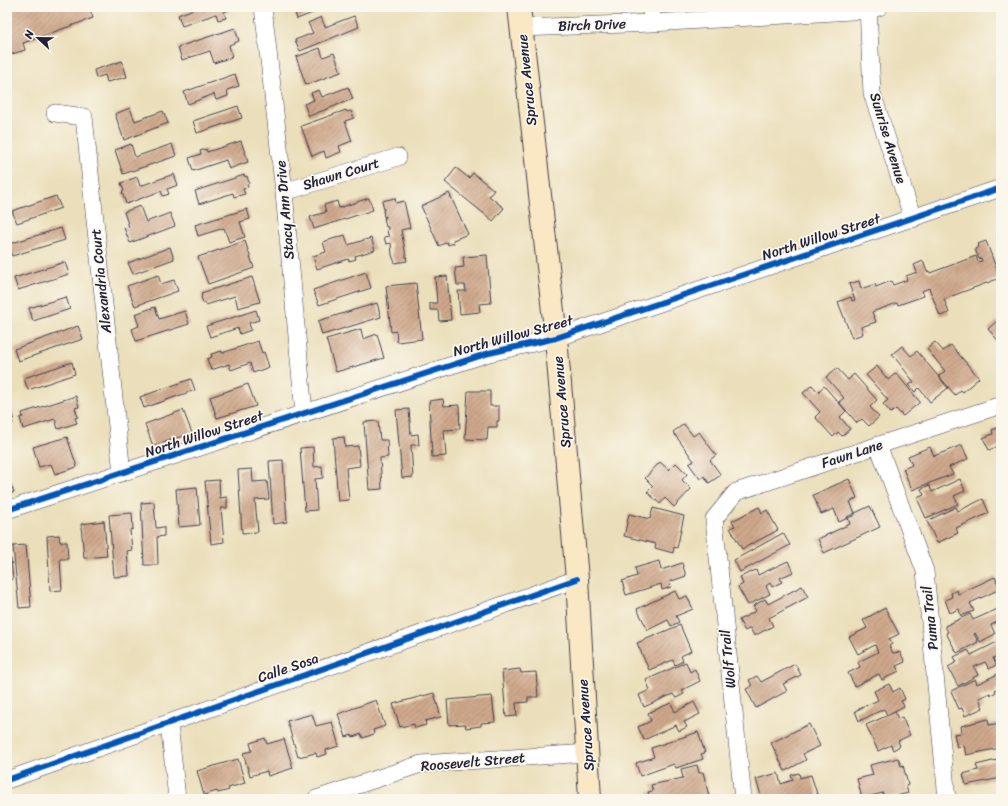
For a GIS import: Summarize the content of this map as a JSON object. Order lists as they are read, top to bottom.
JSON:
{
  "streets": {
    "main road": ["Spruce Avenue"],
    "street": [
      "Birch Drive",
      "Sunrise Avenue",
      "Shawn Court",
      "Stacy Ann Drive",
      "North Willow Street",
      "Alexandria Court",
      "Fawn Lane",
      "Puma Trail",
      "Wolf Trail",
      "Calle Sosa",
      "Roosevelt Street"
    ]
  },
  "crossings": [
    ["Birch Drive", "Spruce Avenue"],
    ["Birch Drive", "Sunrise Avenue"],
    ["Spruce Avenue", "North Willow Street"],
    ["Spruce Avenue", "Calle Sosa"],
    ["Spruce Avenue", "Roosevelt Street"],
    ["Sunrise Avenue", "North Willow Street"],
    ["Shawn Court", "Stacy Ann Drive"],
    ["Stacy Ann Drive", "North Willow Street"],
    ["North Willow Street", "Alexandria Court"],
    ["Fawn Lane", "Puma Trail"],
    ["Fawn Lane", "Wolf Trail"]
  ],
  "north": "left"
}
